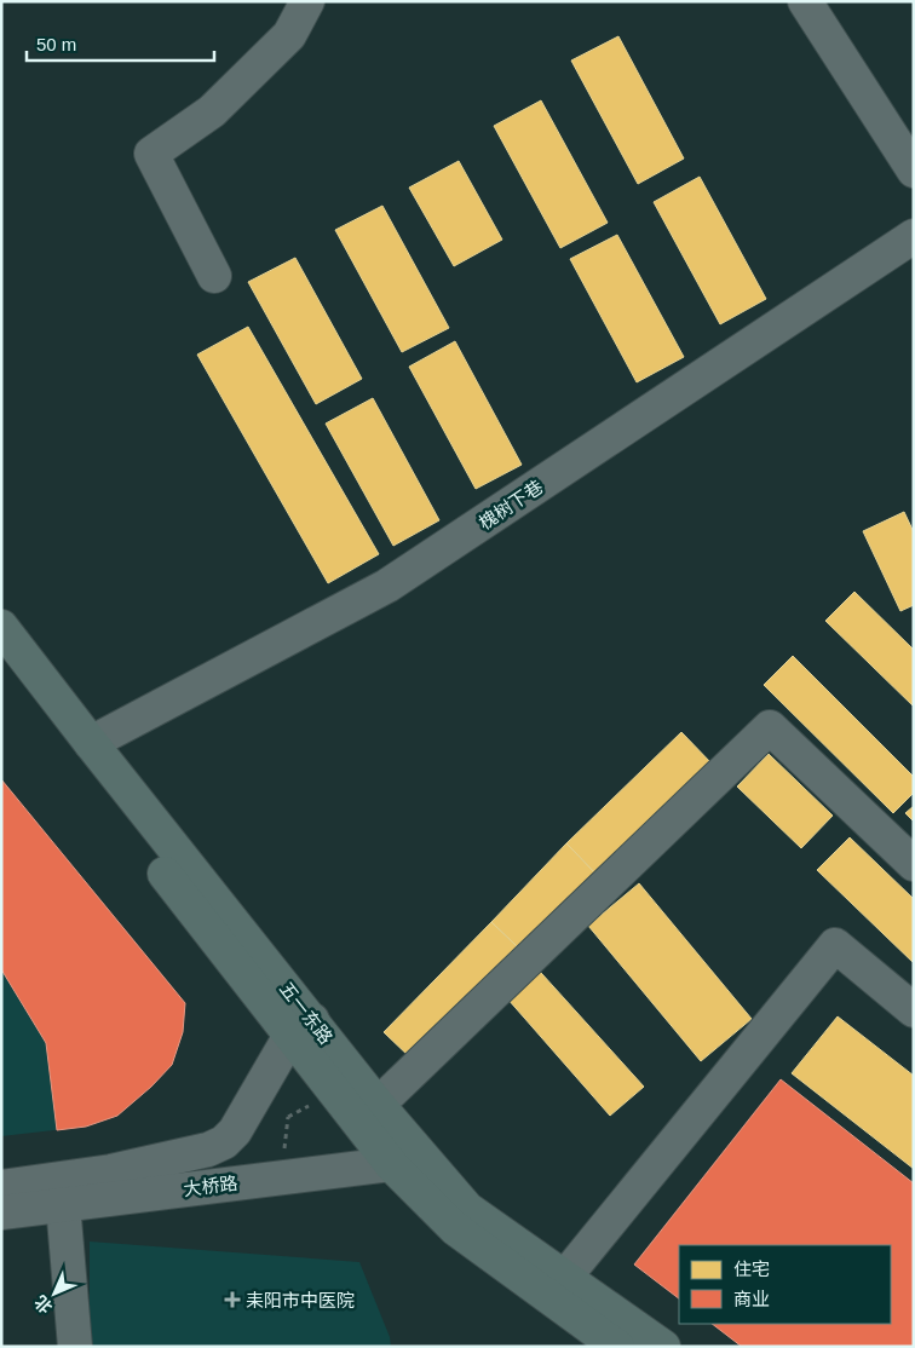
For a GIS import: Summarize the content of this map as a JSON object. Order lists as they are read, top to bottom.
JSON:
{
  "streets": {
    "main road": ["五一东路"],
    "street": ["槐树下巷", "大桥路"]
  },
  "crossings": [
    ["槐树下巷", "五一东路"],
    ["五一东路", "大桥路"]
  ],
  "places": {
    "health": ["耒阳市中医院"]
  },
  "legend": ["住宅", "商业"],
  "scale_bar": "50 m",
  "north": "bottom left"
}
